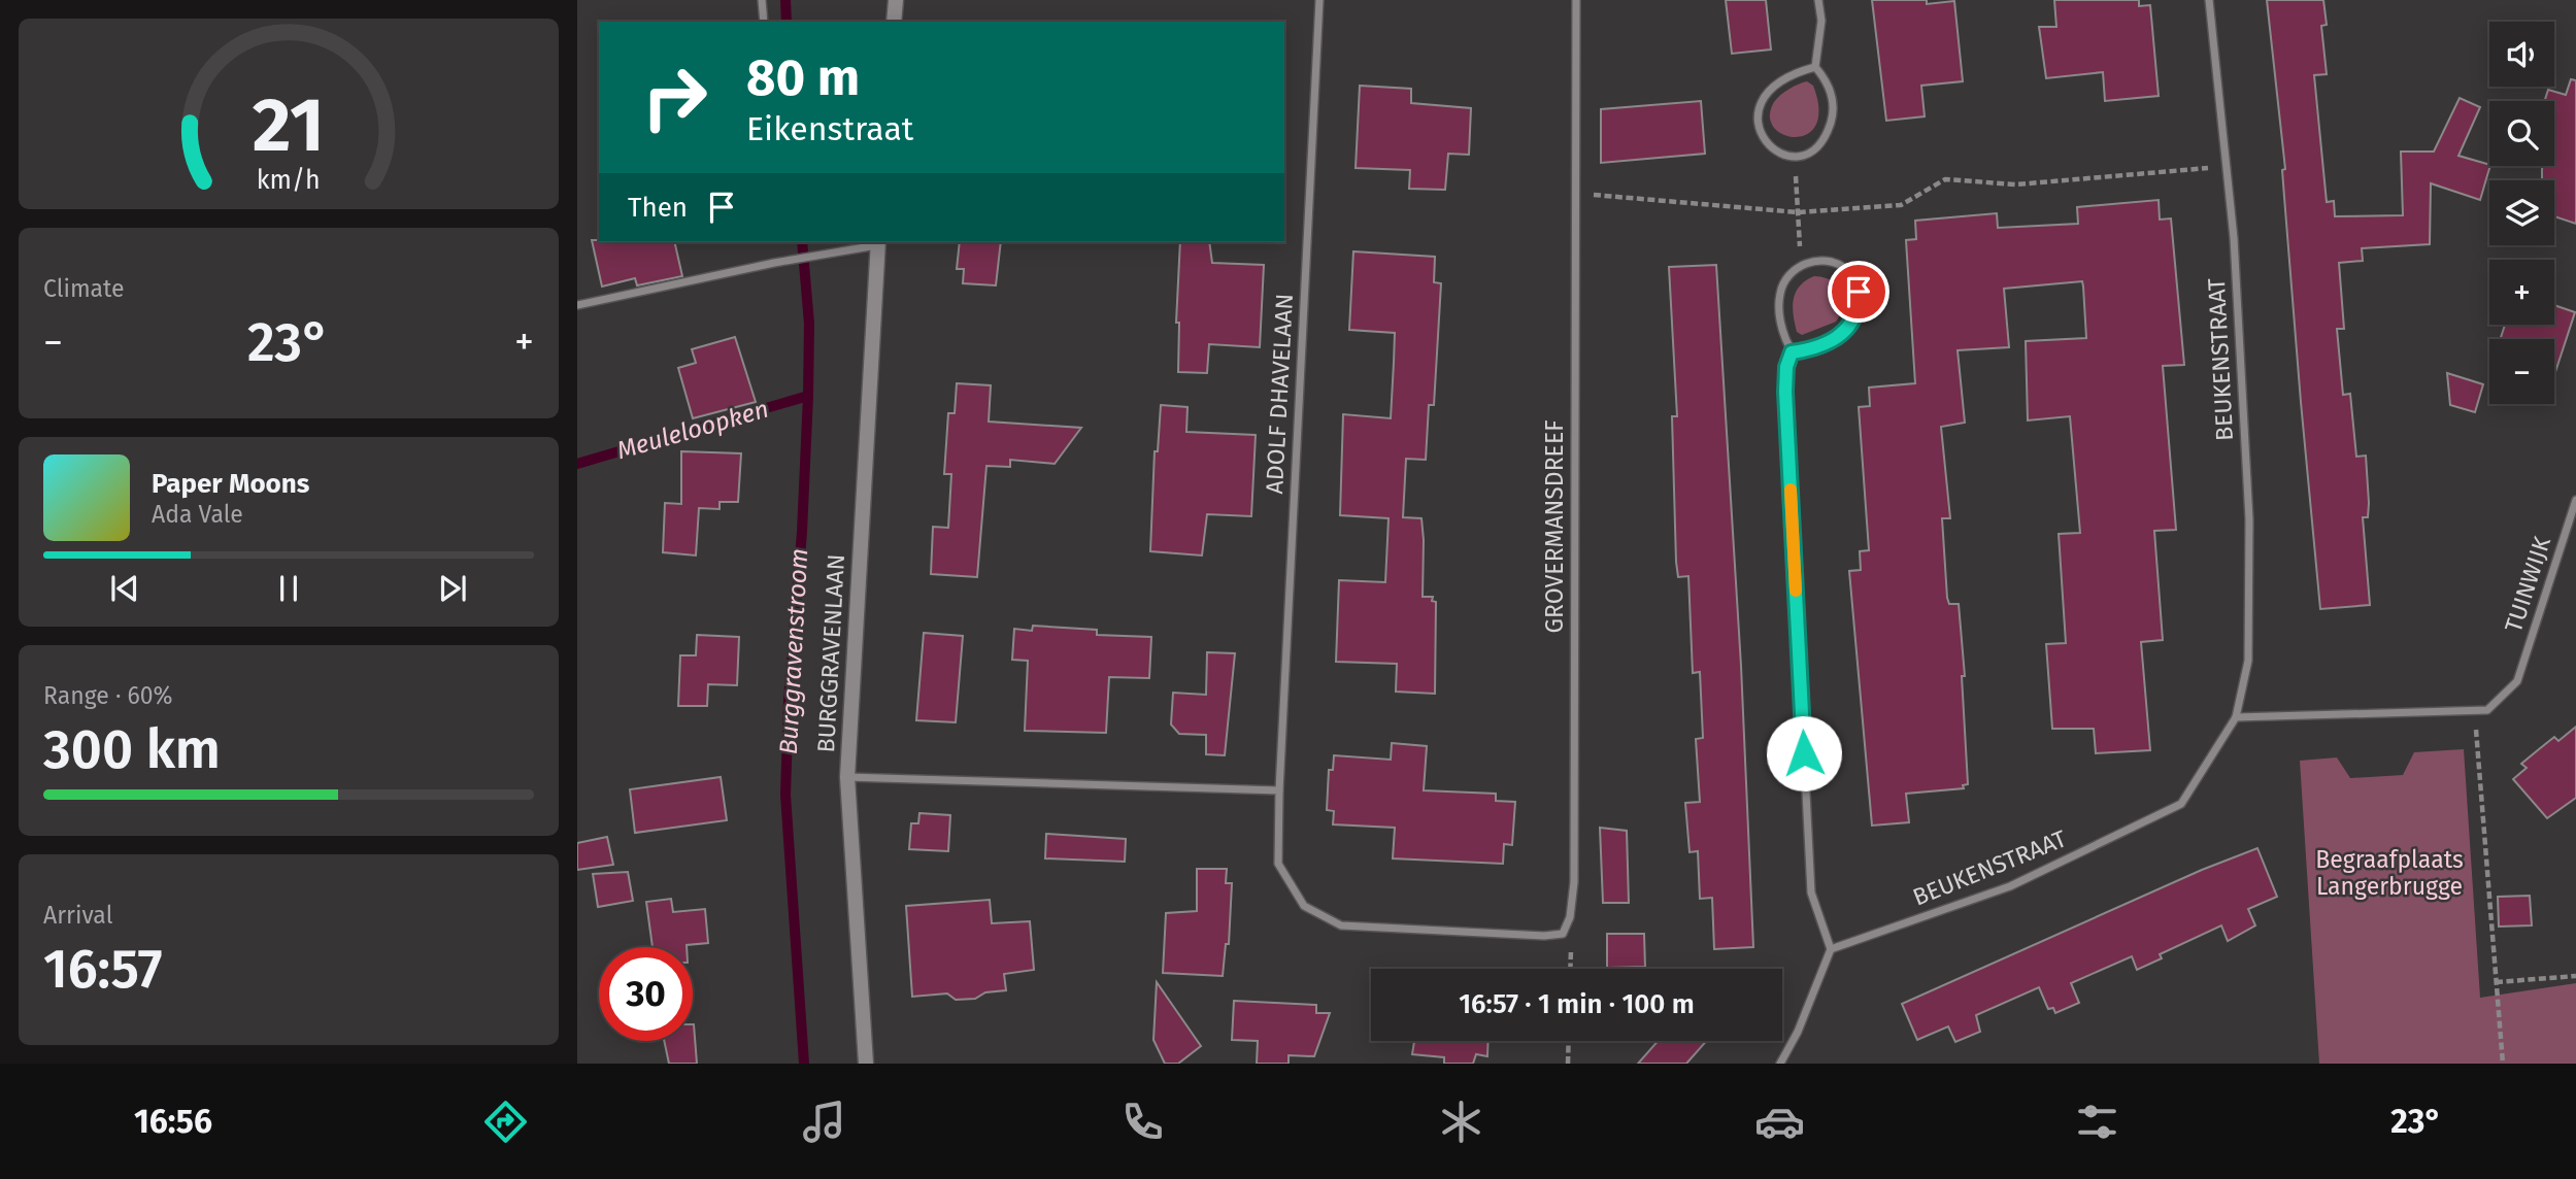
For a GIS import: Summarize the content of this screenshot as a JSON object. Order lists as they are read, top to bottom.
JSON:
{
  "streets": {
    "main road": ["BURGGRAVENLAAN"],
    "street": [
      "BEUKENSTRAAT",
      "ADOLF DHAVELAAN",
      "GROVERMANSDREEF",
      "TUINWIJK"
    ]
  },
  "crossings": [
    ["ADOLF DHAVELAAN", "GROVERMANSDREEF"]
  ],
  "water": ["Meuleloopken", "Burggravenstroom"],
  "parks": ["Begraafplaats Langerbrugge"],
  "page": {
    "map_buttons": ["+", "−"],
    "turn": ["80 m", "Eikenstraat"],
    "then": "Then",
    "tile": [
      "Climate",
      ["Range · 60%", "300 km"],
      ["Arrival", "16:57"]
    ],
    "heat": ["−", "23°", "+"],
    "song": ["Paper Moons", "Ada Vale"],
    "limit": "30",
    "trip": "16:57 · 1 min · 100 m",
    "tabs": ["16:56", "23°"],
    "gauge": ["21", "km/h"]
  }
}
